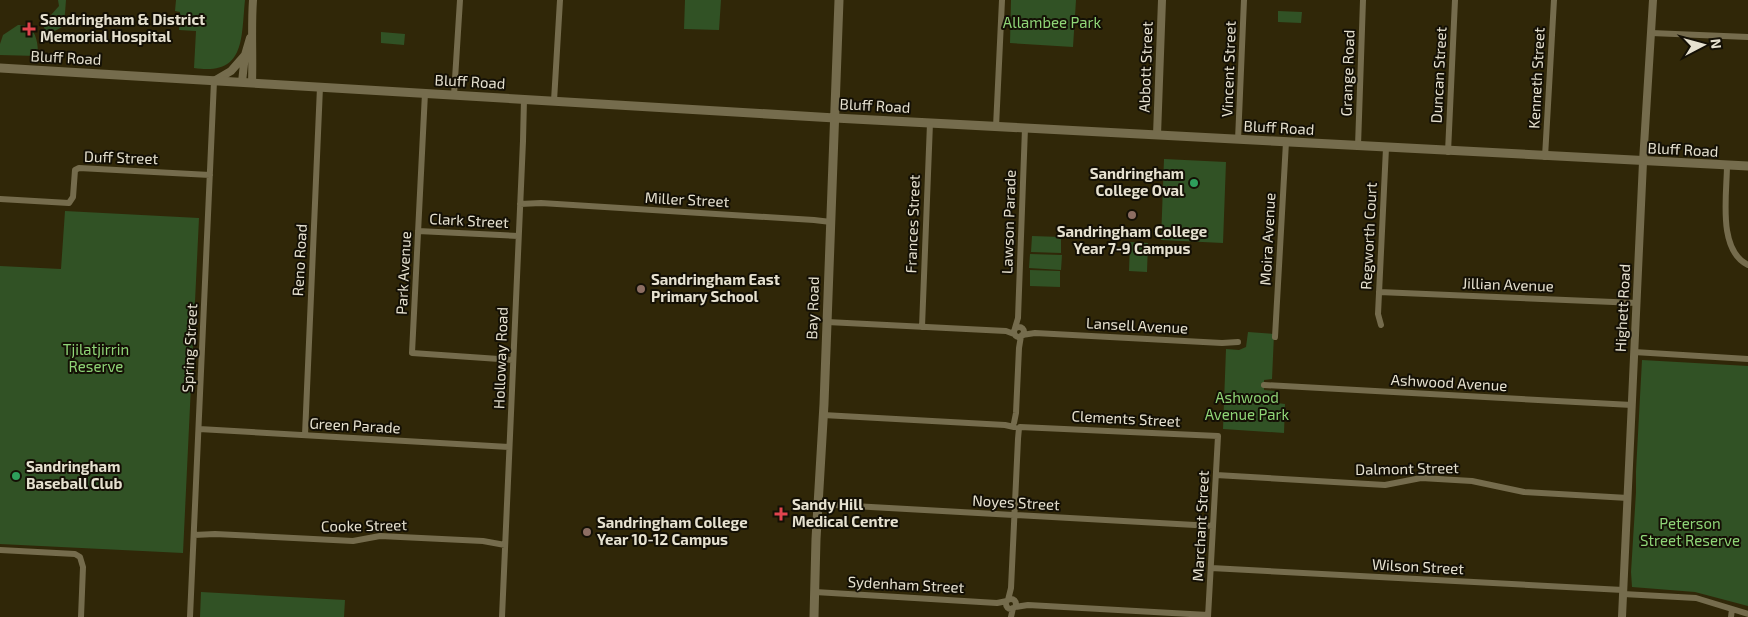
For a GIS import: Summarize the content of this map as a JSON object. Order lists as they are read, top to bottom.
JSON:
{
  "streets": {
    "main road": ["Bluff Road", "Bay Road"],
    "street": [
      "Abbott Street",
      "Vincent Street",
      "Grange Road",
      "Duncan Street",
      "Kenneth Street",
      "Duff Street",
      "Miller Street",
      "Clark Street",
      "Lawson Parade",
      "Frances Street",
      "Regworth Court",
      "Moira Avenue",
      "Reno Road",
      "Park Avenue",
      "Jillian Avenue",
      "Highett Road",
      "Lansell Avenue",
      "Spring Street",
      "Holloway Road",
      "Ashwood Avenue",
      "Clements Street",
      "Green Parade",
      "Dalmont Street",
      "Noyes Street",
      "Cooke Street",
      "Marchant Street",
      "Wilson Street",
      "Sydenham Street"
    ]
  },
  "crossings": [
    ["Bluff Road", "Abbott Street"],
    ["Bluff Road", "Vincent Street"],
    ["Bluff Road", "Grange Road"],
    ["Bluff Road", "Duncan Street"],
    ["Bluff Road", "Kenneth Street"],
    ["Bluff Road", "Lawson Parade"],
    ["Bluff Road", "Frances Street"],
    ["Bluff Road", "Regworth Court"],
    ["Bluff Road", "Moira Avenue"],
    ["Bluff Road", "Reno Road"],
    ["Bluff Road", "Park Avenue"],
    ["Bluff Road", "Bay Road"],
    ["Bluff Road", "Highett Road"],
    ["Bluff Road", "Spring Street"],
    ["Bluff Road", "Holloway Road"],
    ["Duff Street", "Spring Street"],
    ["Miller Street", "Bay Road"],
    ["Miller Street", "Holloway Road"],
    ["Clark Street", "Park Avenue"],
    ["Clark Street", "Holloway Road"],
    ["Lawson Parade", "Lansell Avenue"],
    ["Lawson Parade", "Clements Street"],
    ["Lawson Parade", "Noyes Street"],
    ["Lawson Parade", "Sydenham Street"],
    ["Frances Street", "Lansell Avenue"],
    ["Regworth Court", "Jillian Avenue"],
    ["Reno Road", "Green Parade"],
    ["Park Avenue", "Holloway Road"],
    ["Jillian Avenue", "Highett Road"],
    ["Bay Road", "Lansell Avenue"],
    ["Bay Road", "Clements Street"],
    ["Bay Road", "Noyes Street"],
    ["Bay Road", "Sydenham Street"],
    ["Highett Road", "Ashwood Avenue"],
    ["Highett Road", "Dalmont Street"],
    ["Highett Road", "Wilson Street"],
    ["Spring Street", "Green Parade"],
    ["Spring Street", "Cooke Street"],
    ["Holloway Road", "Green Parade"],
    ["Holloway Road", "Cooke Street"],
    ["Clements Street", "Marchant Street"],
    ["Dalmont Street", "Marchant Street"],
    ["Noyes Street", "Marchant Street"],
    ["Marchant Street", "Wilson Street"],
    ["Marchant Street", "Sydenham Street"]
  ],
  "parks": [
    "Allambee Park",
    "Tjilatjirrin Reserve",
    "Ashwood Avenue Park",
    "Peterson Street Reserve"
  ],
  "places": {
    "health": ["Sandringham & District Memorial Hospital", "Sandy Hill Medical Centre"],
    "other": [
      "Sandringham College Oval",
      "Sandringham College Year 7-9 Campus",
      "Sandringham East Primary School",
      "Sandringham Baseball Club",
      "Sandringham College Year 10-12 Campus"
    ]
  },
  "north": "right"
}
